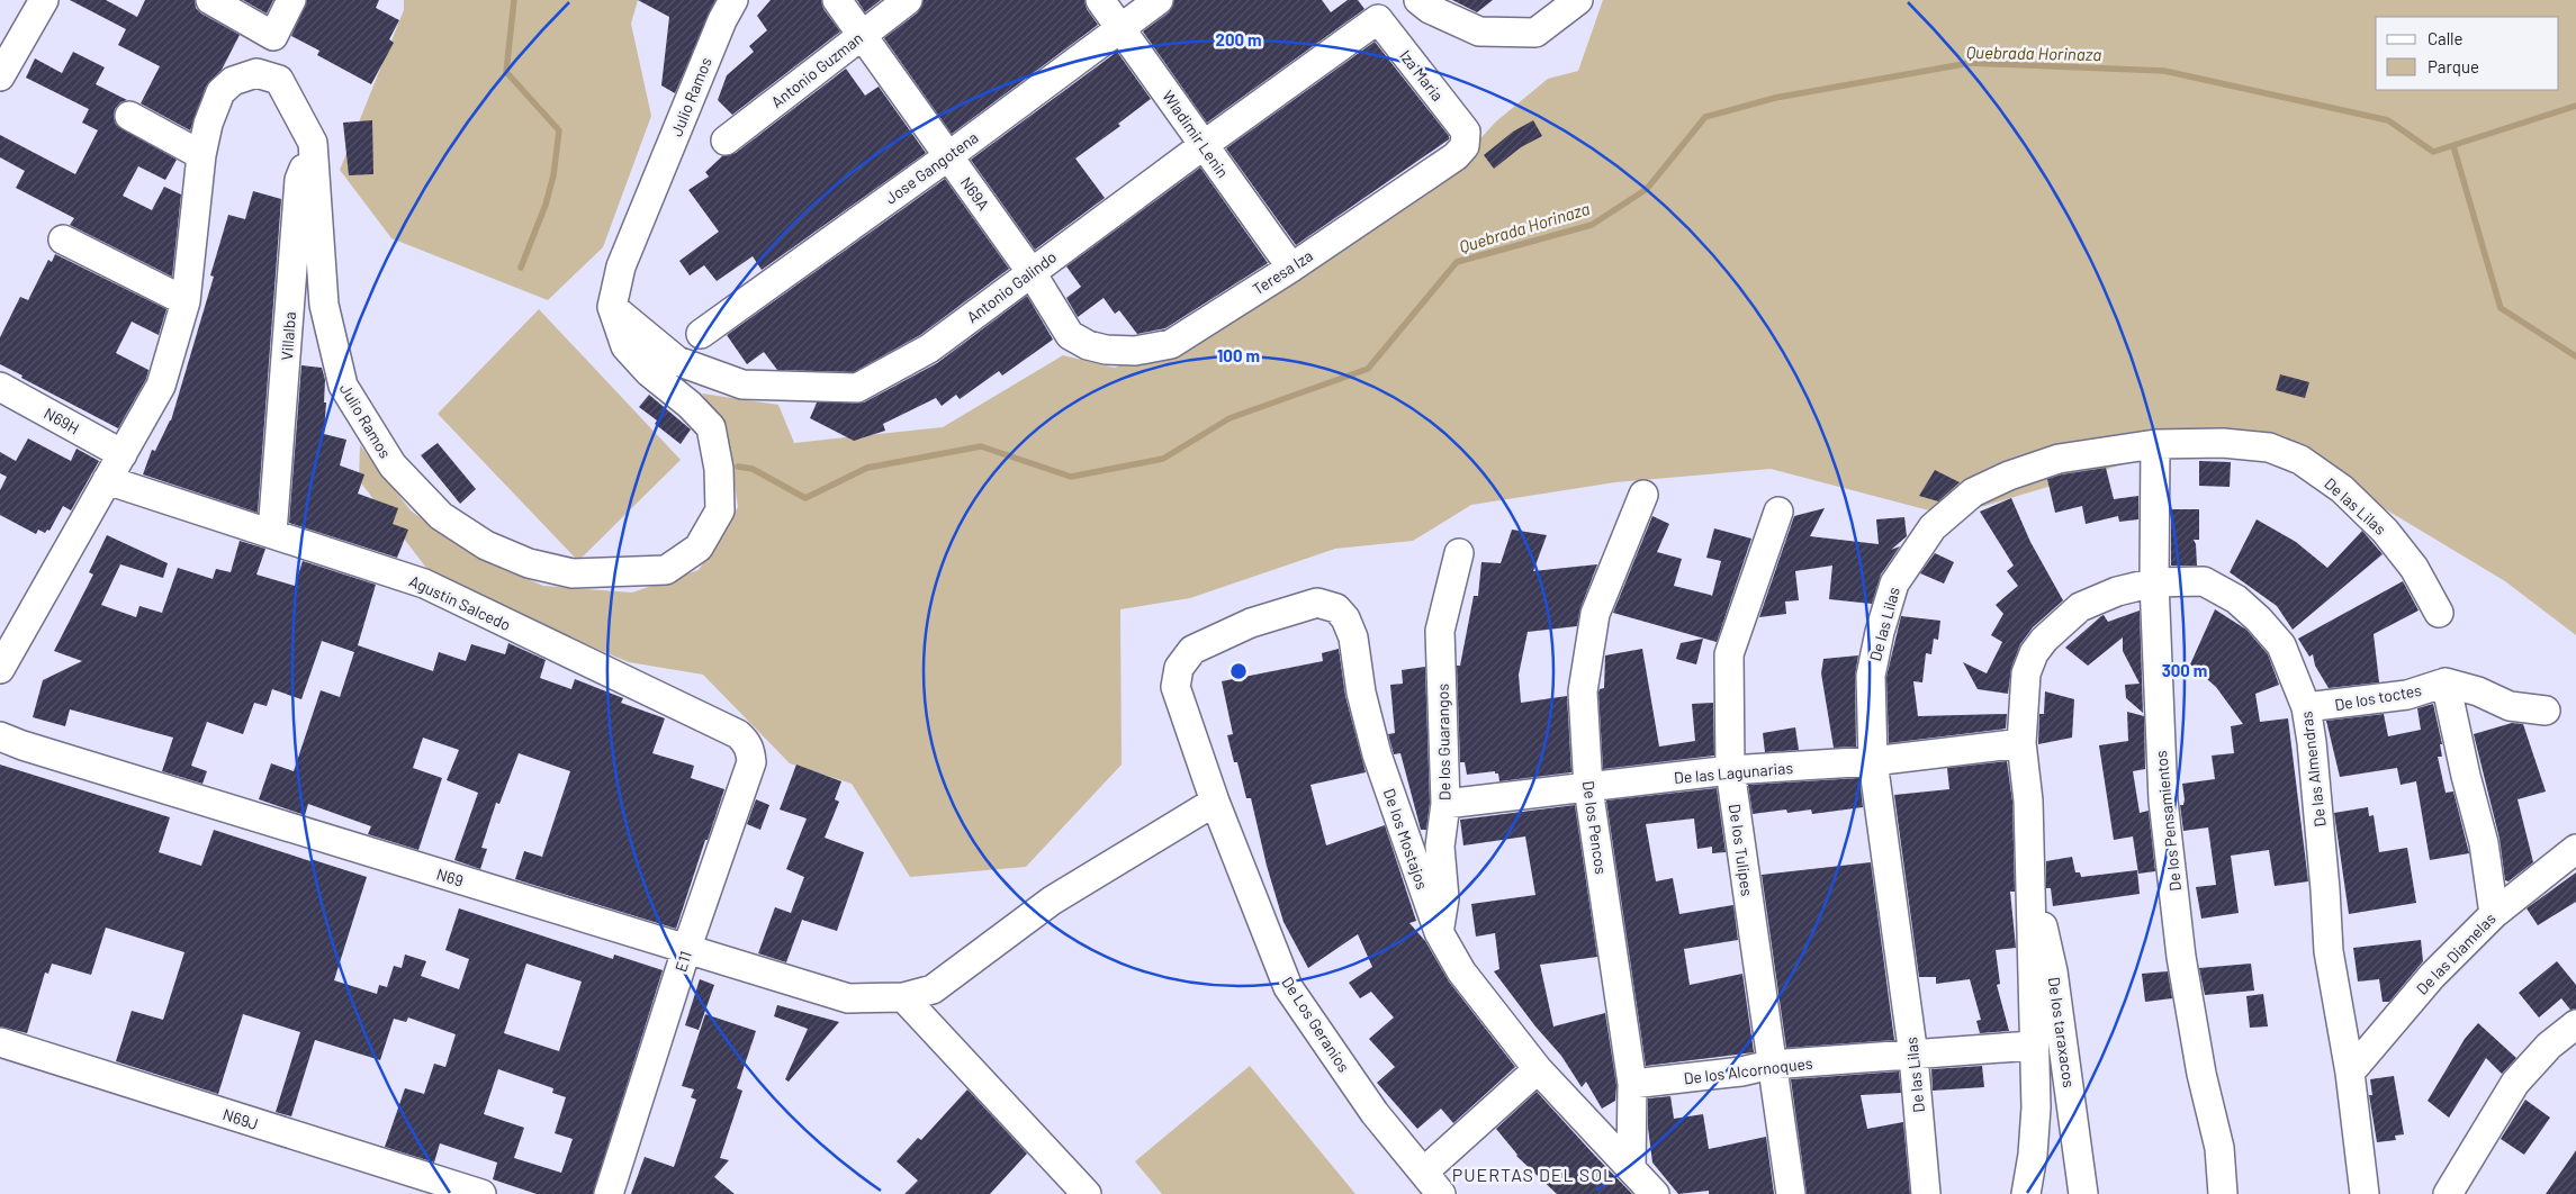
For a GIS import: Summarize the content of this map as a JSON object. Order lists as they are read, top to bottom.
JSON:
{
  "streets": {
    "street": [
      "Antonio Guzman",
      "Iza Maria",
      "Julio Ramos",
      "Wladimir Lenin",
      "Jose Gangotena",
      "N69A",
      "Teresa Iza",
      "Antonio Galindo",
      "Villalba",
      "N69H",
      "De las Lilas",
      "Agustin Salcedo",
      "De los toctes",
      "De los Guarangos",
      "De las Almendras",
      "De las Lagunarias",
      "De los Pensamientos",
      "De los Pencos",
      "De los Mostajos",
      "De los Tulipes",
      "N69",
      "De las Diamelas",
      "E11",
      "De Los Geranios",
      "De los taraxacos",
      "De los Alcornoques",
      "N69J"
    ]
  },
  "crossings": [
    ["Antonio Guzman", "N69A"],
    ["Iza Maria", "Teresa Iza"],
    ["Iza Maria", "Antonio Galindo"],
    ["Julio Ramos", "Antonio Galindo"],
    ["Julio Ramos", "Villalba"],
    ["Wladimir Lenin", "Jose Gangotena"],
    ["Wladimir Lenin", "Teresa Iza"],
    ["Wladimir Lenin", "Antonio Galindo"],
    ["Jose Gangotena", "N69A"],
    ["N69A", "Teresa Iza"],
    ["N69A", "Antonio Galindo"],
    ["Villalba", "Agustin Salcedo"],
    ["De las Lilas", "De las Lagunarias"],
    ["De las Lilas", "De los Pensamientos"],
    ["De las Lilas", "De los Alcornoques"],
    ["Agustin Salcedo", "E11"],
    ["De los toctes", "De las Almendras"],
    ["De los Guarangos", "De las Lagunarias"],
    ["De los Guarangos", "De los Mostajos"],
    ["De las Almendras", "De las Lagunarias"],
    ["De las Almendras", "De los Pensamientos"],
    ["De las Almendras", "De las Diamelas"],
    ["De las Almendras", "De los taraxacos"],
    ["De las Almendras", "De los Alcornoques"],
    ["De las Lagunarias", "De los Pencos"],
    ["De las Lagunarias", "De los Tulipes"],
    ["De los Pencos", "De los Mostajos"],
    ["De los Pencos", "De los Alcornoques"],
    ["De los Mostajos", "De Los Geranios"],
    ["De los Tulipes", "De los Alcornoques"],
    ["N69", "E11"]
  ],
  "districts": ["PUERTAS DEL SOL"],
  "water": ["Quebrada Horinaza"],
  "legend": ["Calle", "Parque"],
  "rings": ["200 m", "100 m", "300 m"]
}
